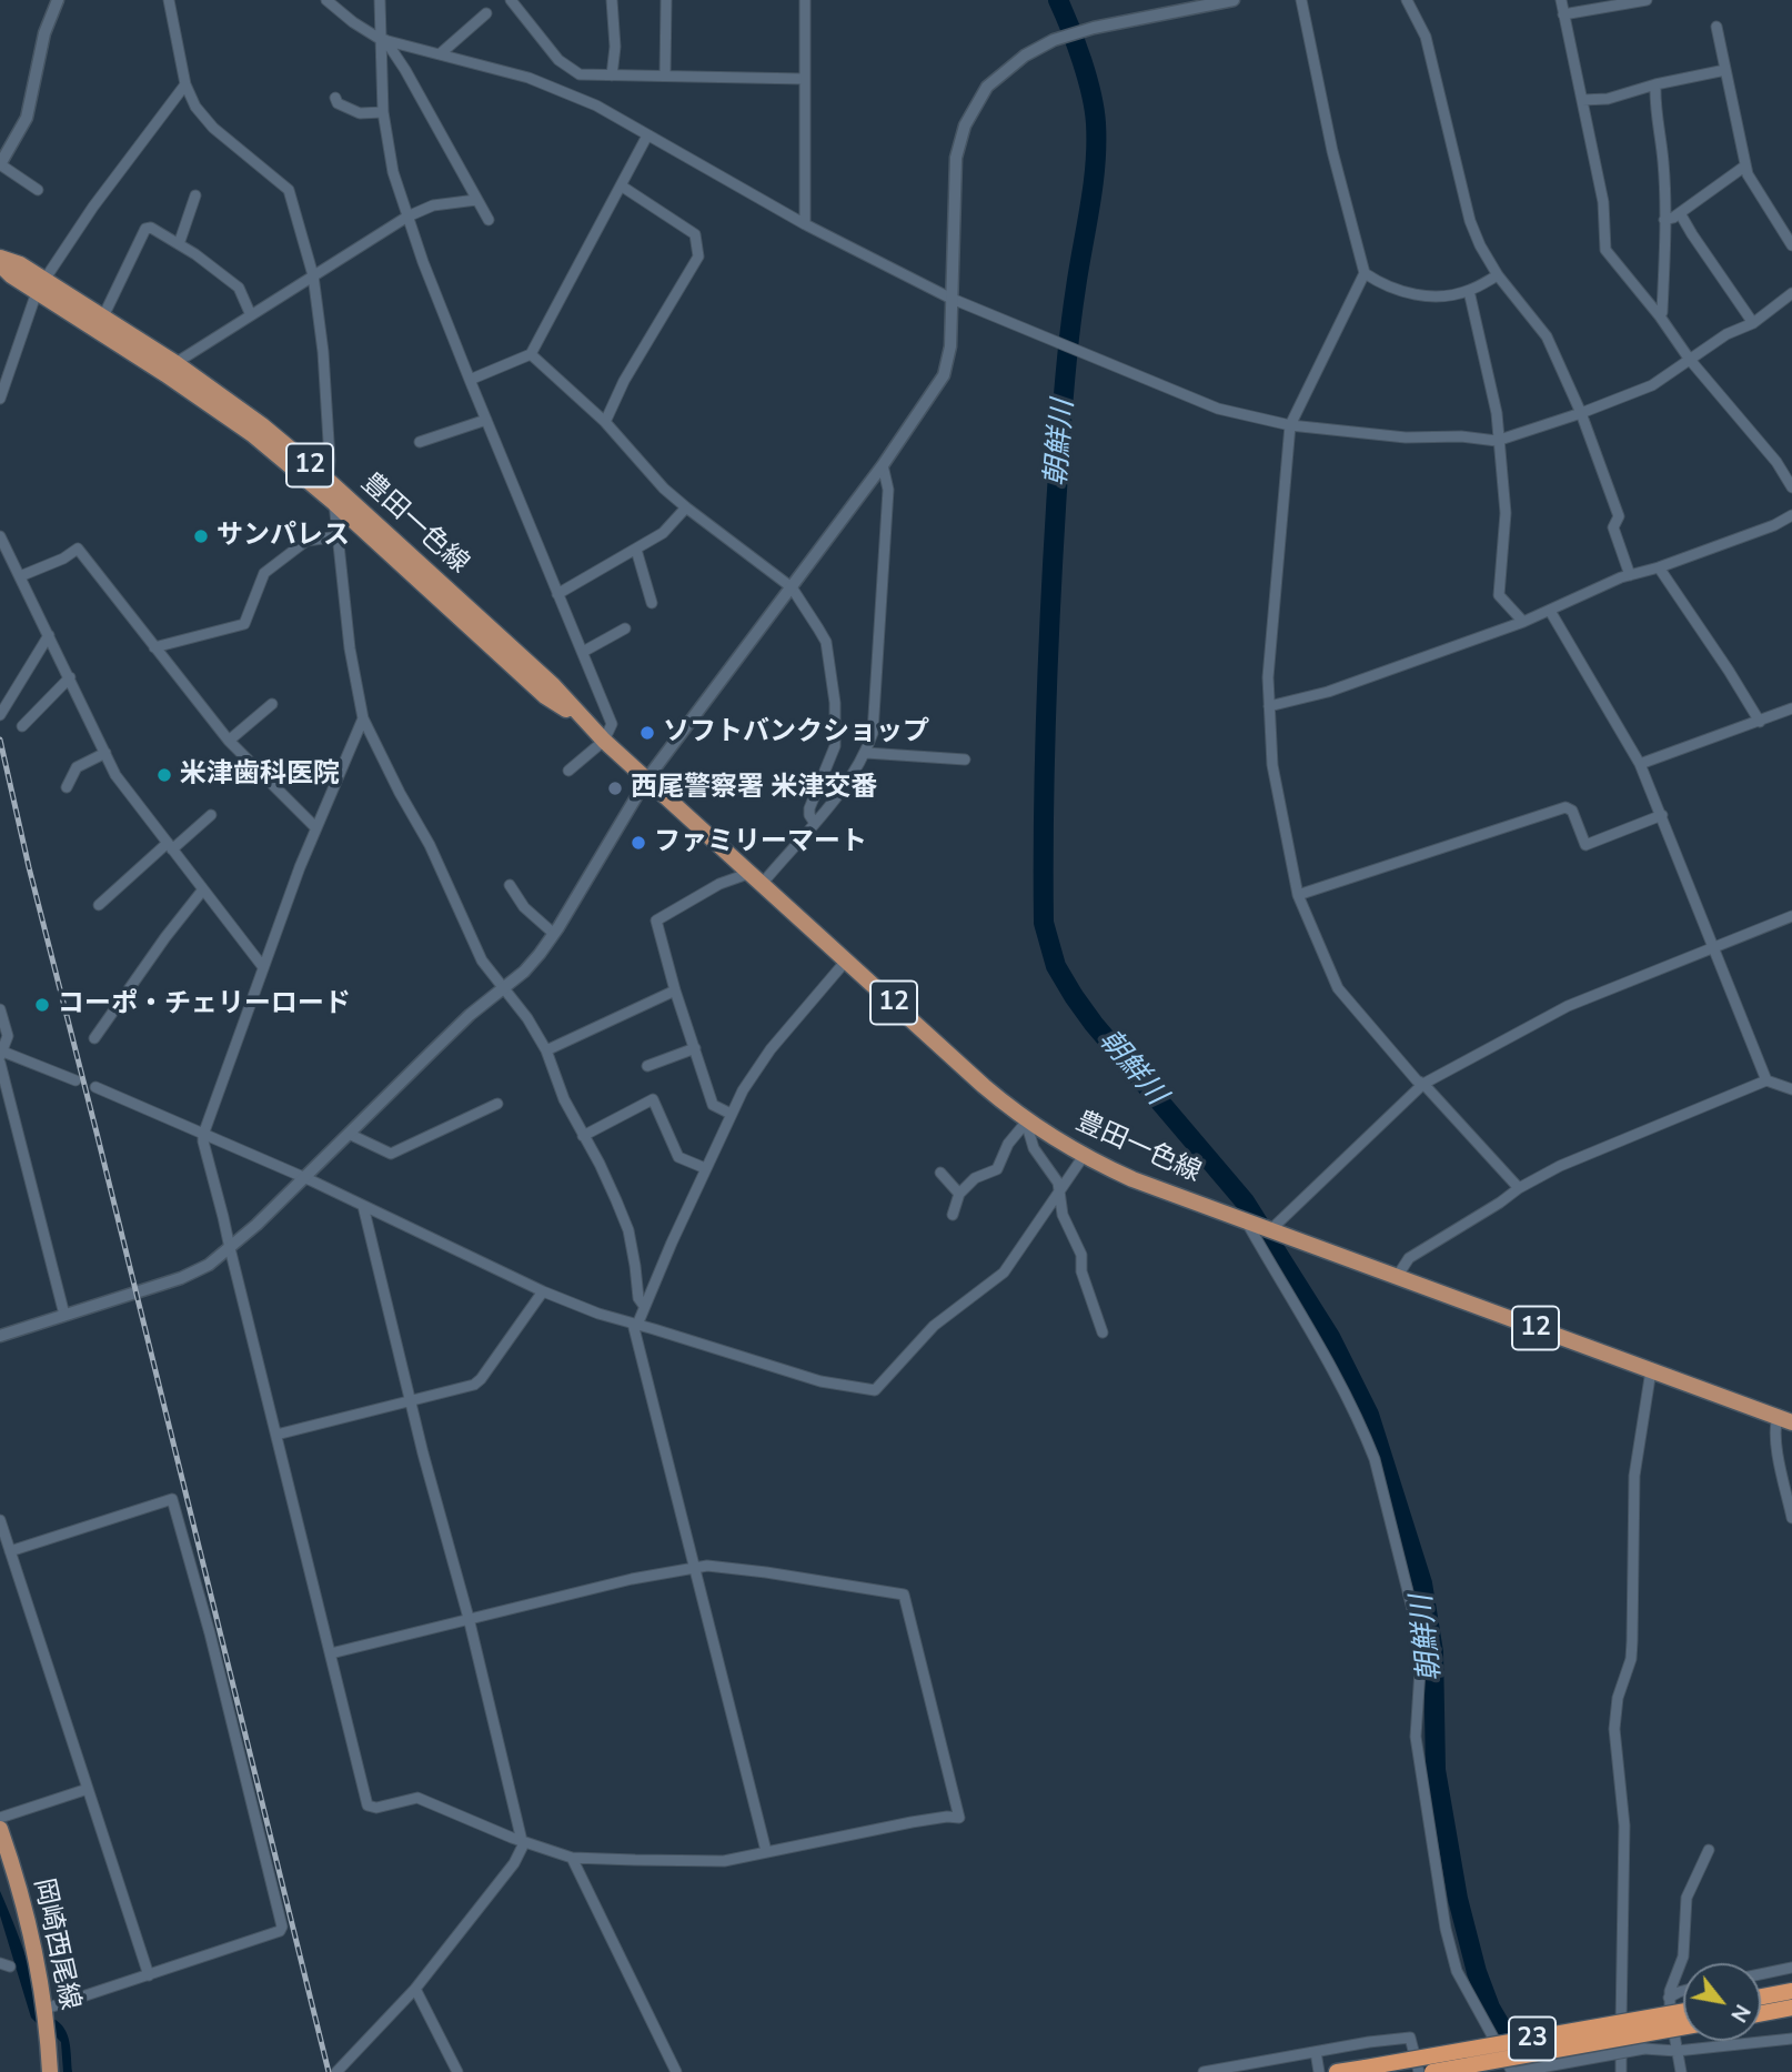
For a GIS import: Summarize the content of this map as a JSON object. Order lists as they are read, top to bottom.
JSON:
{
  "streets": {
    "highway": ["23"],
    "main road": ["12", "豊田一色線", "岡崎西尾線"]
  },
  "water": ["朝鮮川"],
  "places": [
    "サンパレス",
    "ソフトバンクショップ",
    "米津歯科医院",
    "西尾警察署 米津交番",
    "ファミリーマート",
    "コーポ・チェリーロード"
  ],
  "north": "bottom right"
}
